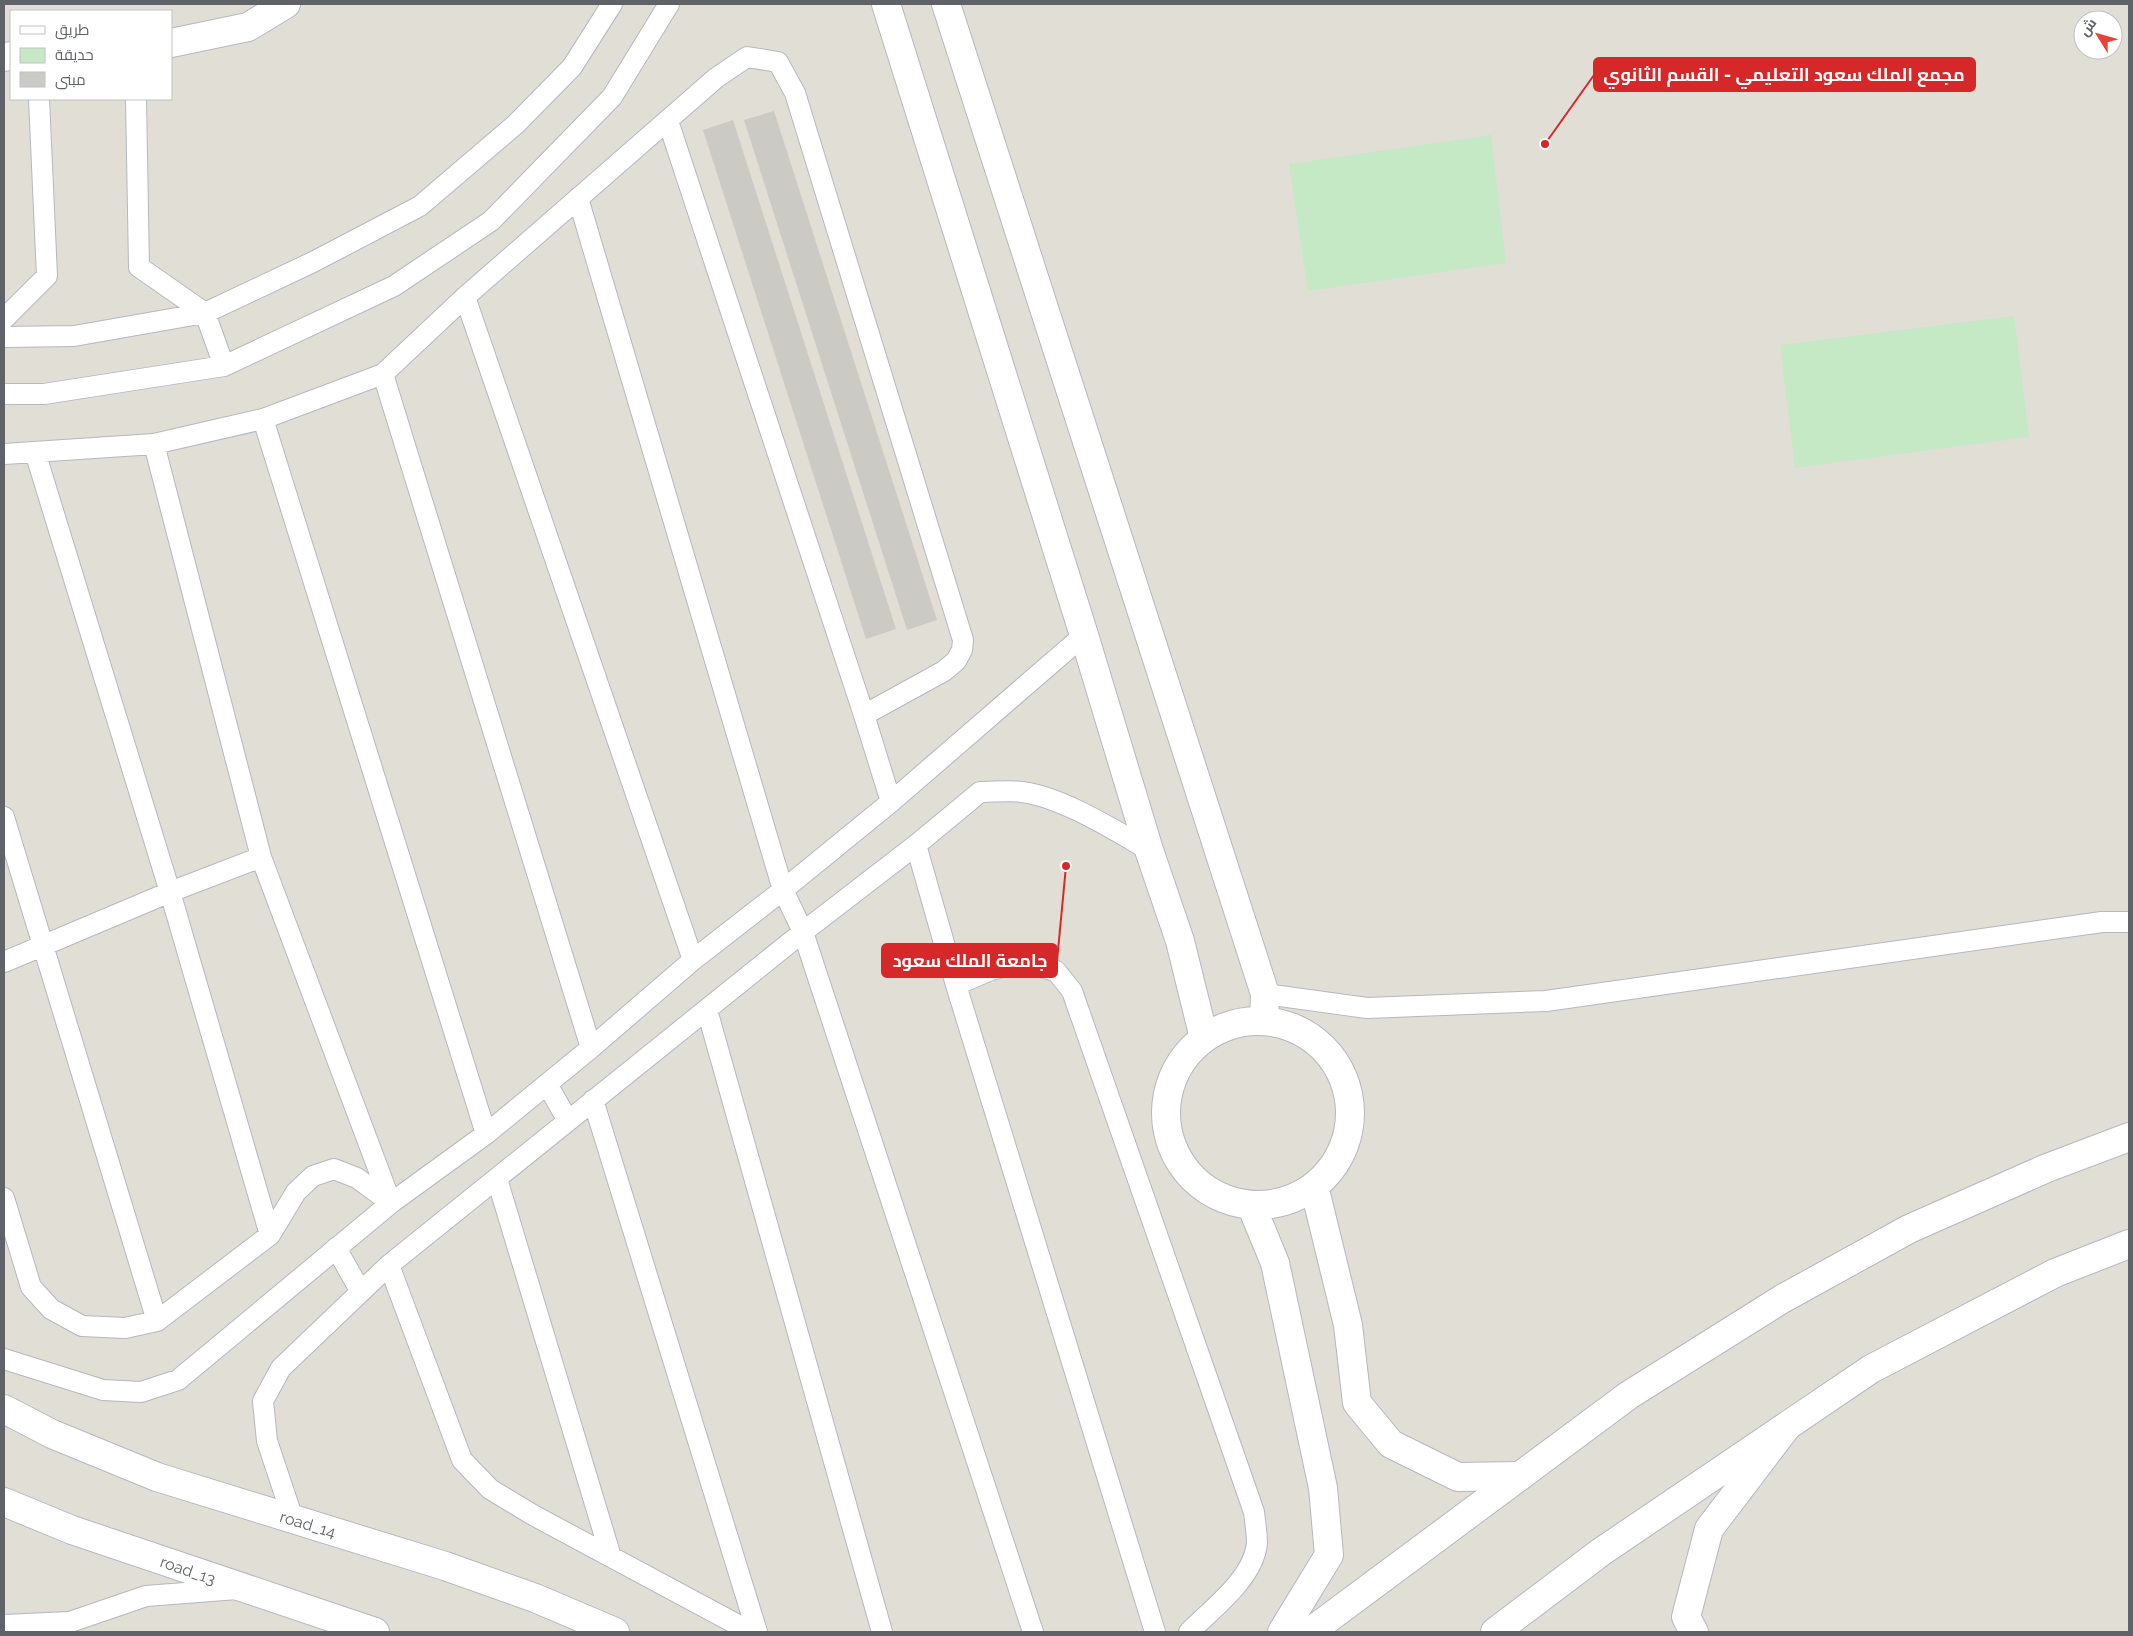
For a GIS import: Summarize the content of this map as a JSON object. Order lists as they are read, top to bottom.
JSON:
{
  "streets": {
    "street": ["road_14", "road_13"]
  },
  "places": ["مجمع الملك سعود التعليمي - القسم الثانوي", "جامعة الملك سعود"],
  "legend": ["طريق", "حديقة", "مبنى"],
  "north": "top left"
}
